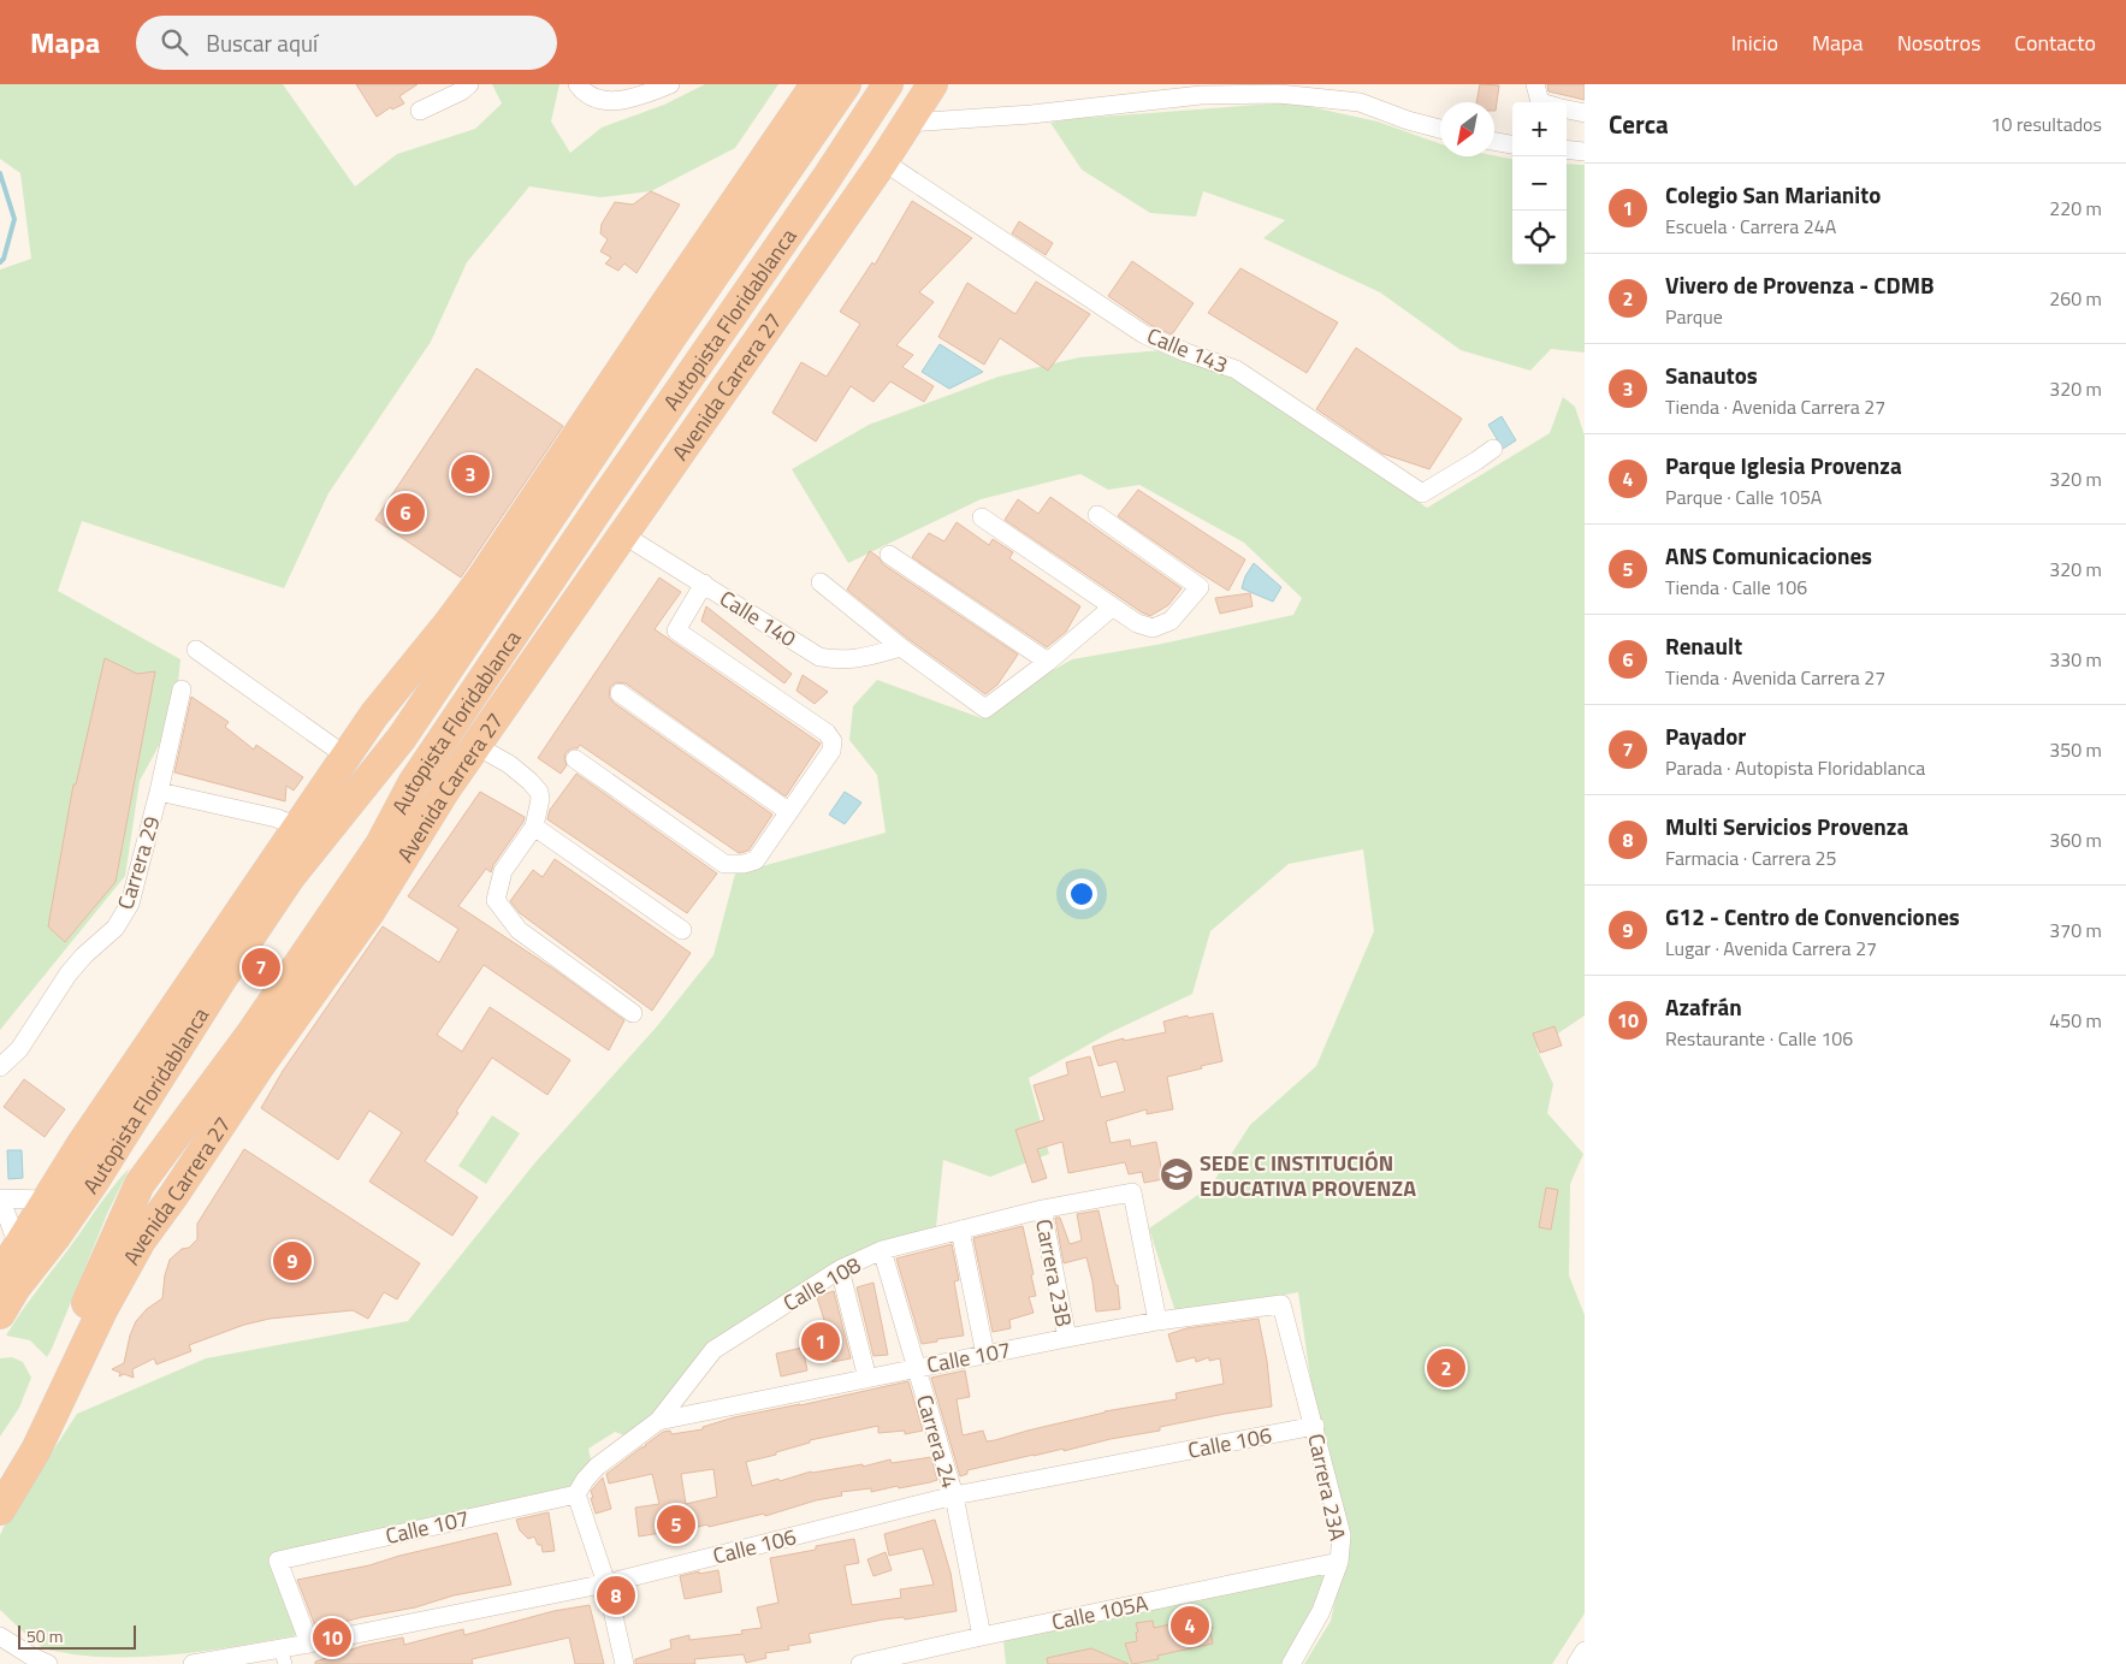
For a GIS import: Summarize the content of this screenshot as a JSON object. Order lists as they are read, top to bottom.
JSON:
{
  "streets": {
    "highway": ["Autopista Floridablanca", "Avenida Carrera 27"],
    "street": [
      "Calle 143",
      "Calle 140",
      "Carrera 29",
      "Carrera 23B",
      "Calle 108",
      "Calle 107",
      "Carrera 24",
      "Calle 106",
      "Carrera 23A",
      "Calle 105A"
    ]
  },
  "crossings": [
    ["Calle 143", "Avenida Carrera 27"],
    ["Avenida Carrera 27", "Calle 140"],
    ["Carrera 23B", "Calle 108"],
    ["Carrera 23B", "Calle 107"],
    ["Calle 108", "Calle 107"],
    ["Calle 108", "Carrera 24"],
    ["Calle 107", "Carrera 24"],
    ["Calle 107", "Calle 106"],
    ["Calle 107", "Carrera 23A"],
    ["Carrera 24", "Calle 106"],
    ["Carrera 24", "Calle 105A"],
    ["Calle 106", "Carrera 23A"],
    ["Carrera 23A", "Calle 105A"]
  ],
  "places": {
    "school or university": ["SEDE C INSTITUCIÓN EDUCATIVA PROVENZA"]
  },
  "scale_bar": "50 m",
  "north": "bottom left",
  "page": {
    "header": "Mapa",
    "search": "Buscar aquí",
    "nav": [
      "Inicio",
      "Mapa",
      "Nosotros",
      "Contacto"
    ],
    "heading": ["Cerca", "10 resultados"],
    "map_buttons": ["+", "−"],
    "list": [
      {
        "mark": "1",
        "name": "Colegio San Marianito",
        "note": "Escuela · Carrera 24A",
        "value": "220 m"
      },
      {
        "mark": "2",
        "name": "Vivero de Provenza - CDMB",
        "note": "Parque",
        "value": "260 m"
      },
      {
        "mark": "3",
        "name": "Sanautos",
        "note": "Tienda · Avenida Carrera 27",
        "value": "320 m"
      },
      {
        "mark": "4",
        "name": "Parque Iglesia Provenza",
        "note": "Parque · Calle 105A",
        "value": "320 m"
      },
      {
        "mark": "5",
        "name": "ANS Comunicaciones",
        "note": "Tienda · Calle 106",
        "value": "320 m"
      },
      {
        "mark": "6",
        "name": "Renault",
        "note": "Tienda · Avenida Carrera 27",
        "value": "330 m"
      },
      {
        "mark": "7",
        "name": "Payador",
        "note": "Parada · Autopista Floridablanca",
        "value": "350 m"
      },
      {
        "mark": "8",
        "name": "Multi Servicios Provenza",
        "note": "Farmacia · Carrera 25",
        "value": "360 m"
      },
      {
        "mark": "9",
        "name": "G12 - Centro de Convenciones",
        "note": "Lugar · Avenida Carrera 27",
        "value": "370 m"
      },
      {
        "mark": "10",
        "name": "Azafrán",
        "note": "Restaurante · Calle 106",
        "value": "450 m"
      }
    ],
    "pins": [
      "3",
      "6",
      "7",
      "9",
      "1",
      "2",
      "5",
      "8",
      "4",
      "10"
    ],
    "scale": "50 m"
  }
}
